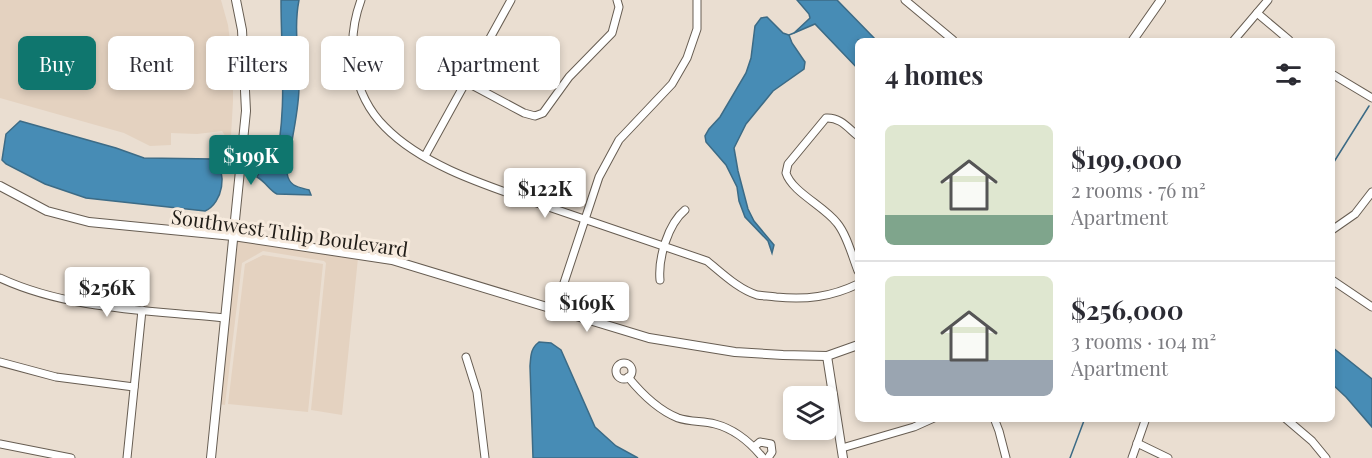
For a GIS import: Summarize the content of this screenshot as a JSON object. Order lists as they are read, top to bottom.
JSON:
{
  "streets": {
    "street": ["Southwest Tulip Boulevard"]
  },
  "page": {
    "chip": [
      "Buy",
      "Rent",
      "Filters",
      "New",
      "Apartment"
    ],
    "heading": "4 homes",
    "list": [
      {
        "name": "$199,000",
        "note": "2 rooms · 76 m² · Apartment"
      },
      {
        "name": "$256,000",
        "note": "3 rooms · 104 m² · Apartment"
      }
    ],
    "price": [
      "$199K",
      "$122K",
      "$256K",
      "$169K"
    ]
  }
}
